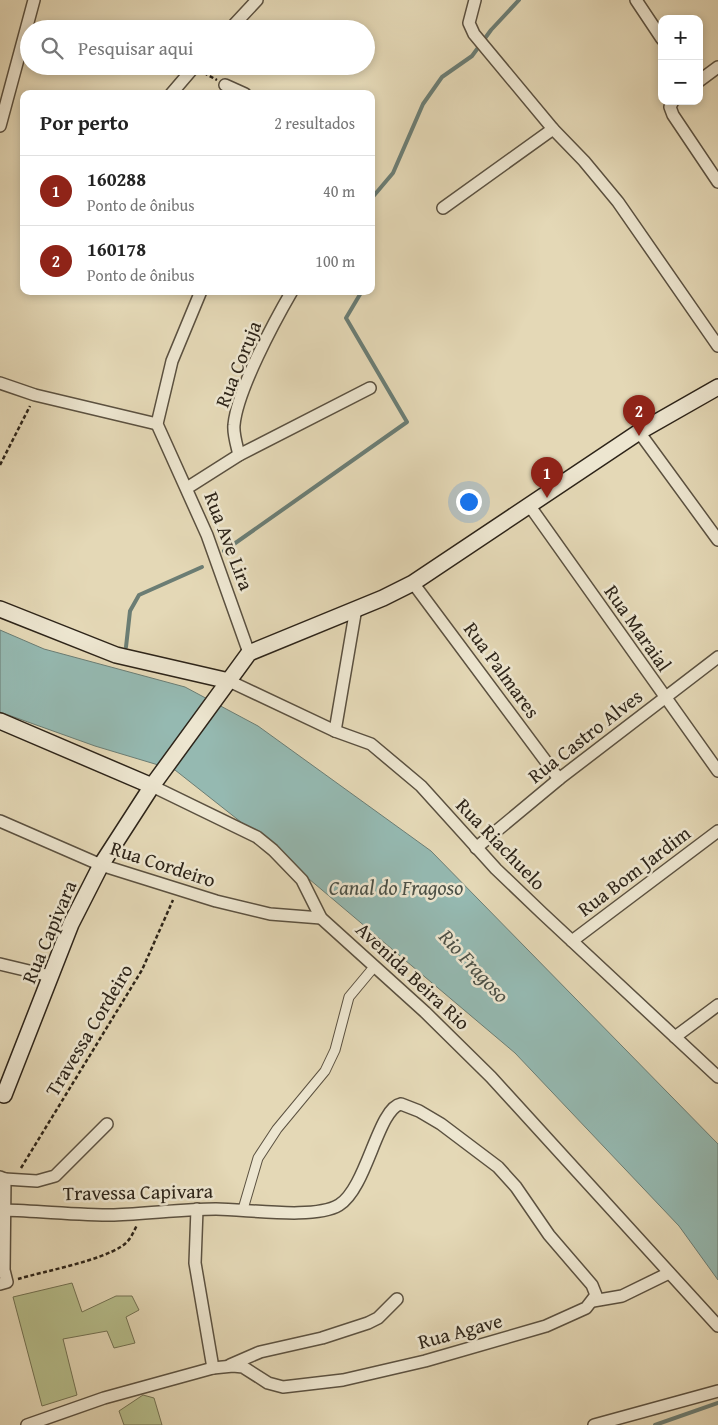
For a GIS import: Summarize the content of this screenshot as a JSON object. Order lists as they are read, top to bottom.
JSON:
{
  "streets": {
    "main road": ["Rua Capivara", "Avenida Beira Rio"],
    "street": [
      "Rua Coruja",
      "Rua Ave Lira",
      "Rua Maraial",
      "Rua Palmares",
      "Rua Castro Alves",
      "Rua Riachuelo",
      "Rua Cordeiro",
      "Rua Bom Jardim",
      "Travessa Capivara",
      "Rua Agave"
    ],
    "path": ["Travessa Cordeiro"]
  },
  "crossings": [
    ["Rua Maraial", "Rua Castro Alves"],
    ["Rua Palmares", "Rua Castro Alves"],
    ["Rua Castro Alves", "Rua Riachuelo"],
    ["Rua Riachuelo", "Rua Bom Jardim"],
    ["Rua Cordeiro", "Rua Capivara"],
    ["Rua Cordeiro", "Avenida Beira Rio"],
    ["Rua Cordeiro", "Travessa Cordeiro"],
    ["Rua Capivara", "Avenida Beira Rio"],
    ["Travessa Capivara", "Rua Agave"]
  ],
  "water": ["Canal do Fragoso", "Rio Fragoso"],
  "page": {
    "map_buttons": ["+", "−"],
    "search": "Pesquisar aqui",
    "heading": ["Por perto", "2 resultados"],
    "list": [
      {
        "mark": "1",
        "name": "160288",
        "note": "Ponto de ônibus",
        "value": "40 m"
      },
      {
        "mark": "2",
        "name": "160178",
        "note": "Ponto de ônibus",
        "value": "100 m"
      }
    ],
    "pins": ["2", "1"]
  }
}
